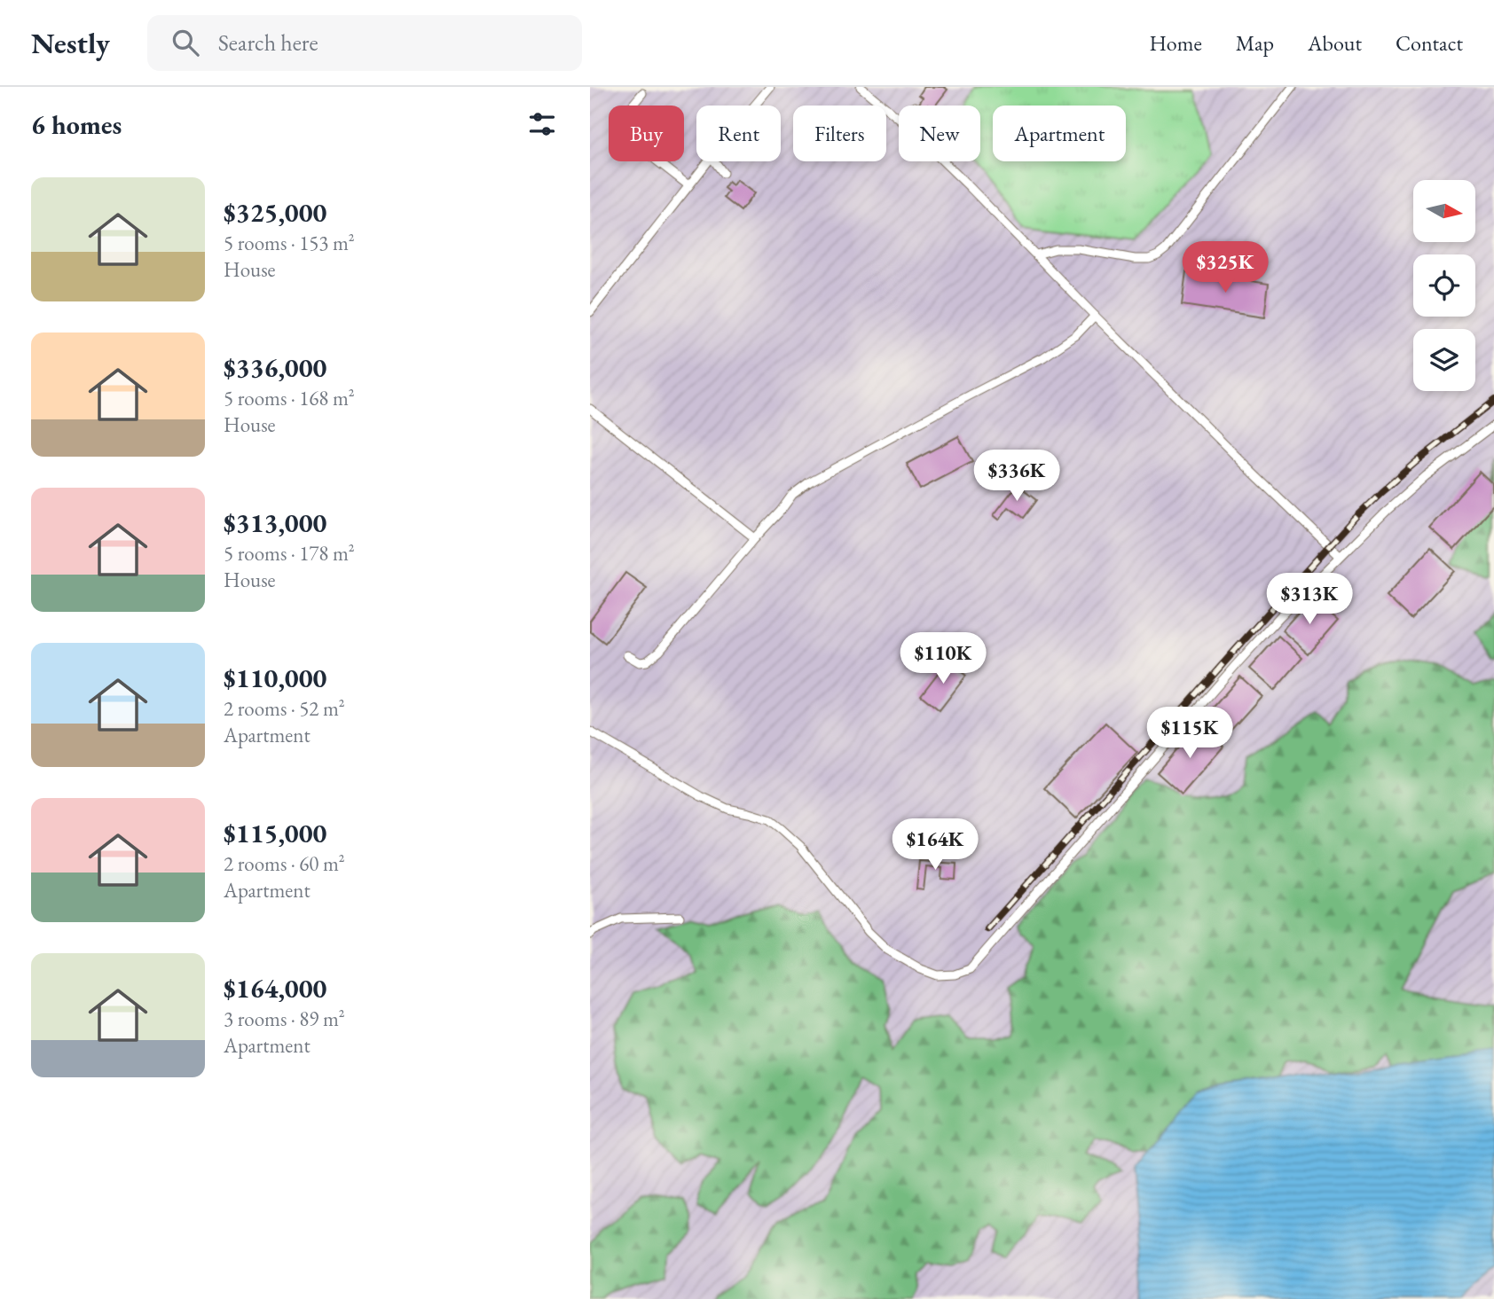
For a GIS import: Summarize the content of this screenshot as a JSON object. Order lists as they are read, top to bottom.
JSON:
{
  "north": "right",
  "page": {
    "header": "Nestly",
    "search": "Search here",
    "nav": [
      "Home",
      "Map",
      "About",
      "Contact"
    ],
    "heading": "6 homes",
    "chip": [
      "Buy",
      "Rent",
      "Filters",
      "New",
      "Apartment"
    ],
    "list": [
      {
        "name": "$325,000",
        "note": "5 rooms · 153 m² · House"
      },
      {
        "name": "$336,000",
        "note": "5 rooms · 168 m² · House"
      },
      {
        "name": "$313,000",
        "note": "5 rooms · 178 m² · House"
      },
      {
        "name": "$110,000",
        "note": "2 rooms · 52 m² · Apartment"
      },
      {
        "name": "$115,000",
        "note": "2 rooms · 60 m² · Apartment"
      },
      {
        "name": "$164,000",
        "note": "3 rooms · 89 m² · Apartment"
      }
    ],
    "price": [
      "$325K",
      "$336K",
      "$313K",
      "$110K",
      "$115K",
      "$164K"
    ]
  }
}
